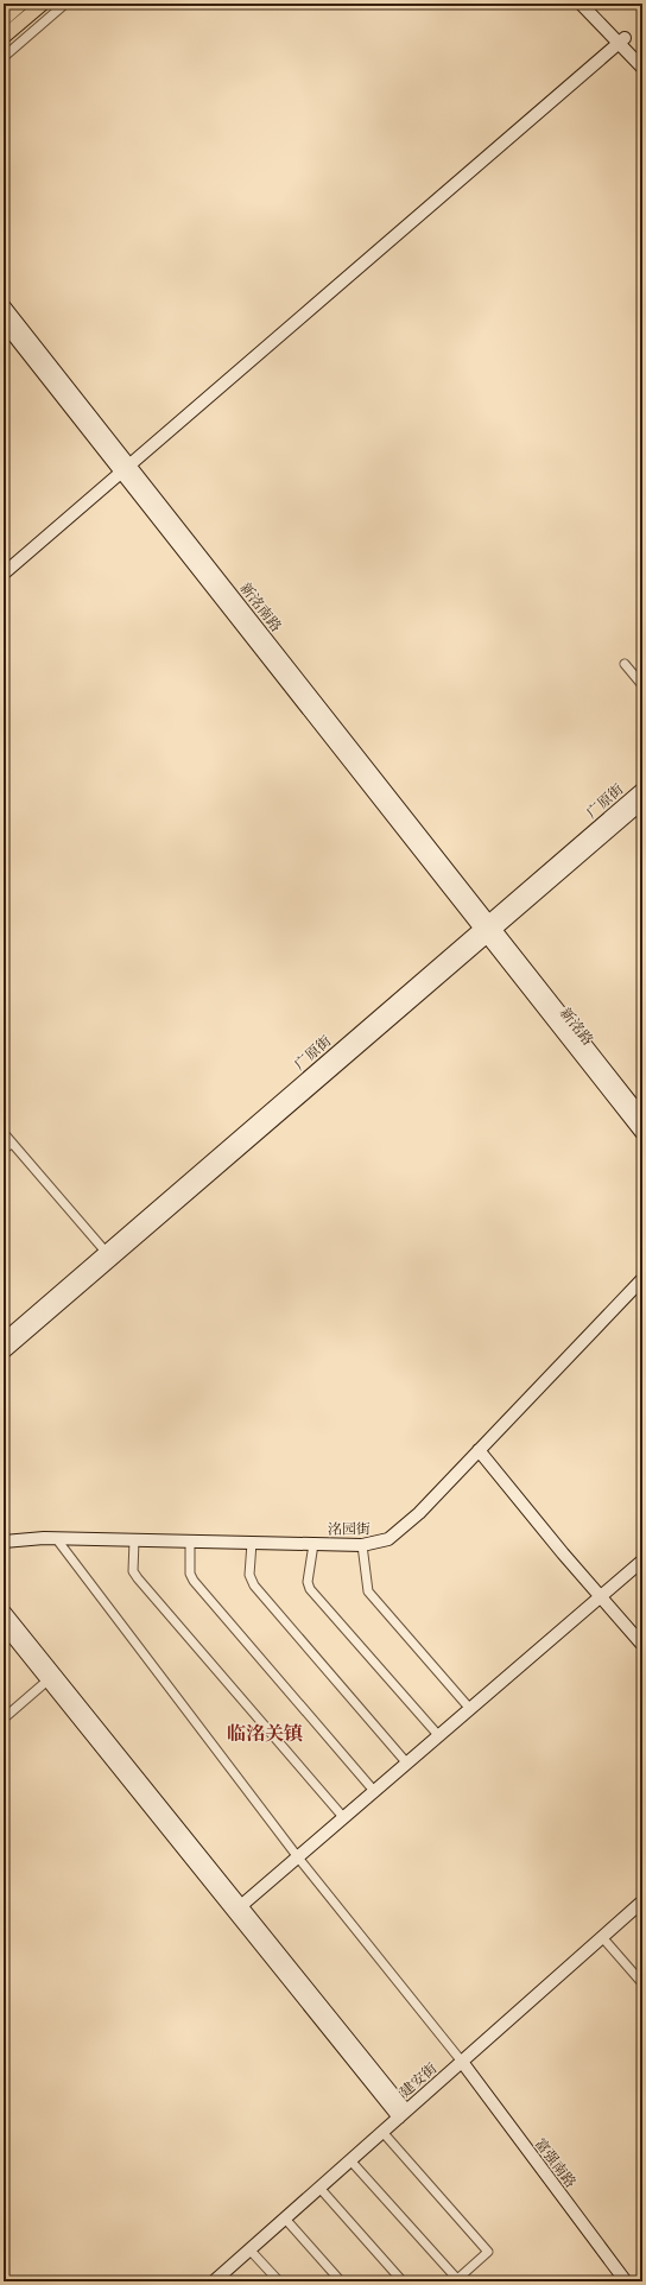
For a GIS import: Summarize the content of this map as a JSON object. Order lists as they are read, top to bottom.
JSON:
{
  "streets": {
    "street": [
      "新洺南路",
      "广原街",
      "新洺路",
      "洺园街",
      "建安街",
      "富强南路"
    ]
  },
  "crossings": [
    ["新洺南路", "广原街"],
    ["新洺南路", "新洺路"],
    ["广原街", "新洺路"],
    ["建安街", "富强南路"]
  ],
  "districts": ["临洺关镇"]
}
